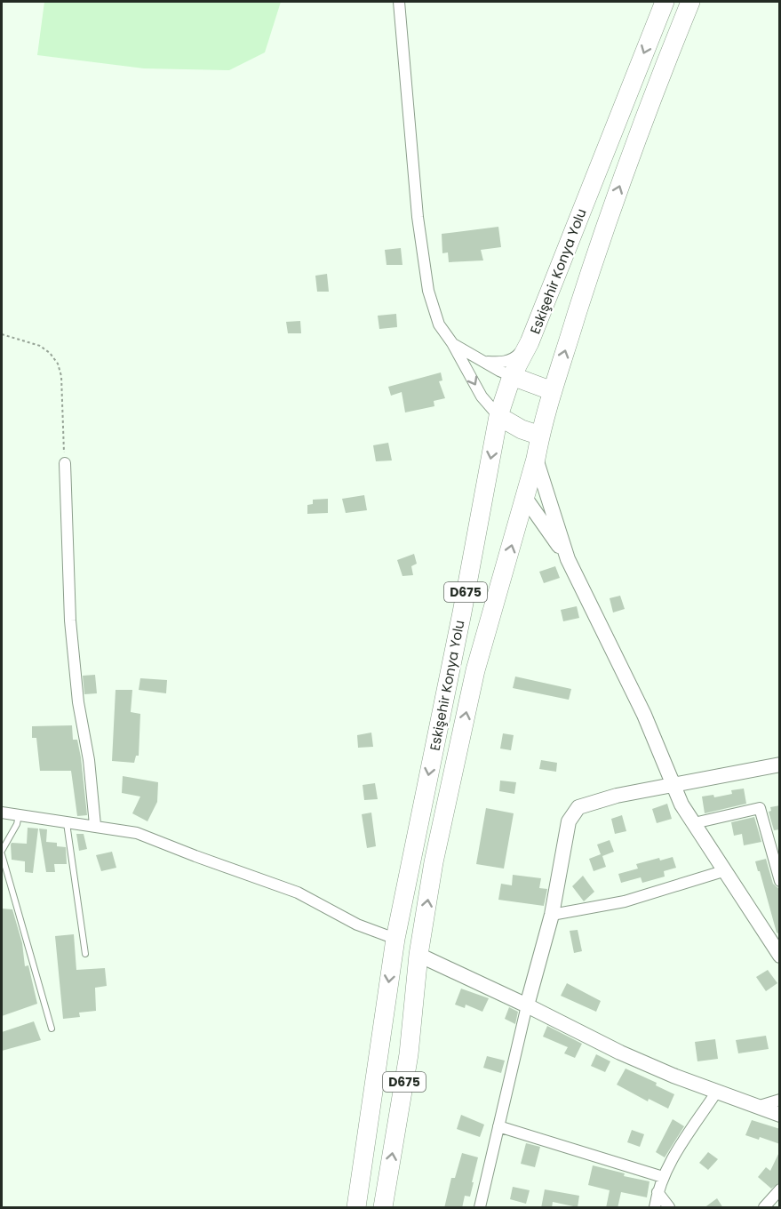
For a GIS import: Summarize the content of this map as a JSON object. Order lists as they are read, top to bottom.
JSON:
{
  "streets": {
    "highway": ["Eskişehir Konya Yolu", "D675"]
  }
}
